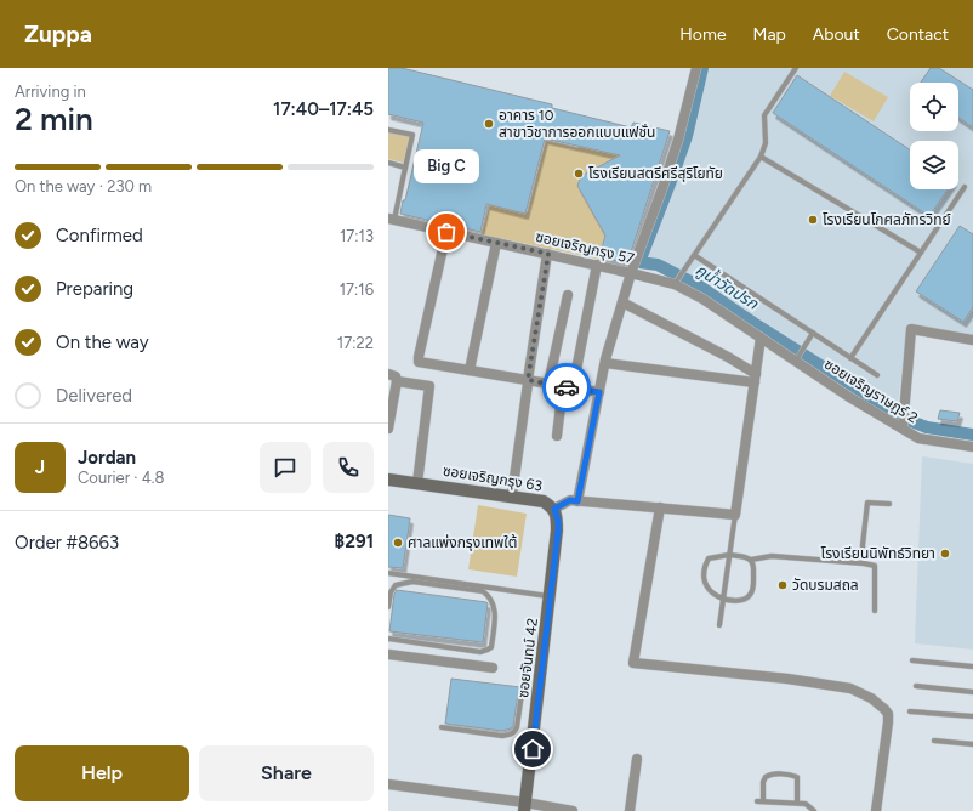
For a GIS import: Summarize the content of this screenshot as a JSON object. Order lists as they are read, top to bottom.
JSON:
{
  "streets": {
    "street": [
      "ซอยเจริญกรุง 57",
      "ซอยเจริญราษฎร์ 2",
      "ซอยเจริญกรุง 63",
      "ซอยจันทน์ 42"
    ]
  },
  "crossings": [
    ["ซอยเจริญกรุง 57", "ซอยเจริญราษฎร์ 2"],
    ["ซอยเจริญกรุง 63", "ซอยจันทน์ 42"]
  ],
  "water": ["คูน้ำวัดปรก"],
  "places": [
    "อาคาร 10 สาขาวิชาการออกแบบแฟชั่น",
    "โรงเรียนสตรีศรีสุริโยทัย",
    "โรงเรียนโกศลภัทรวิทย์",
    "Big C",
    "ศาลแพ่งกรุงเทพใต้",
    "โรงเรียนนิพัทธ์วิทยา",
    "วัดบรมสถล"
  ],
  "page": {
    "header": "Zuppa",
    "nav": [
      "Home",
      "Map",
      "About",
      "Contact"
    ],
    "heading": ["2 min", "Arriving in", "17:40–17:45"],
    "panel": [
      "Jordan",
      "Courier · 4.8",
      "Order #8663",
      "฿291"
    ],
    "bubble": "Big C",
    "bar": "On the way · 230 m",
    "list": [
      ["Confirmed", "17:13"],
      ["Preparing", "17:16"],
      ["On the way", "17:22"],
      "Delivered"
    ],
    "round": "J",
    "buttons": ["Help", "Share"]
  }
}
